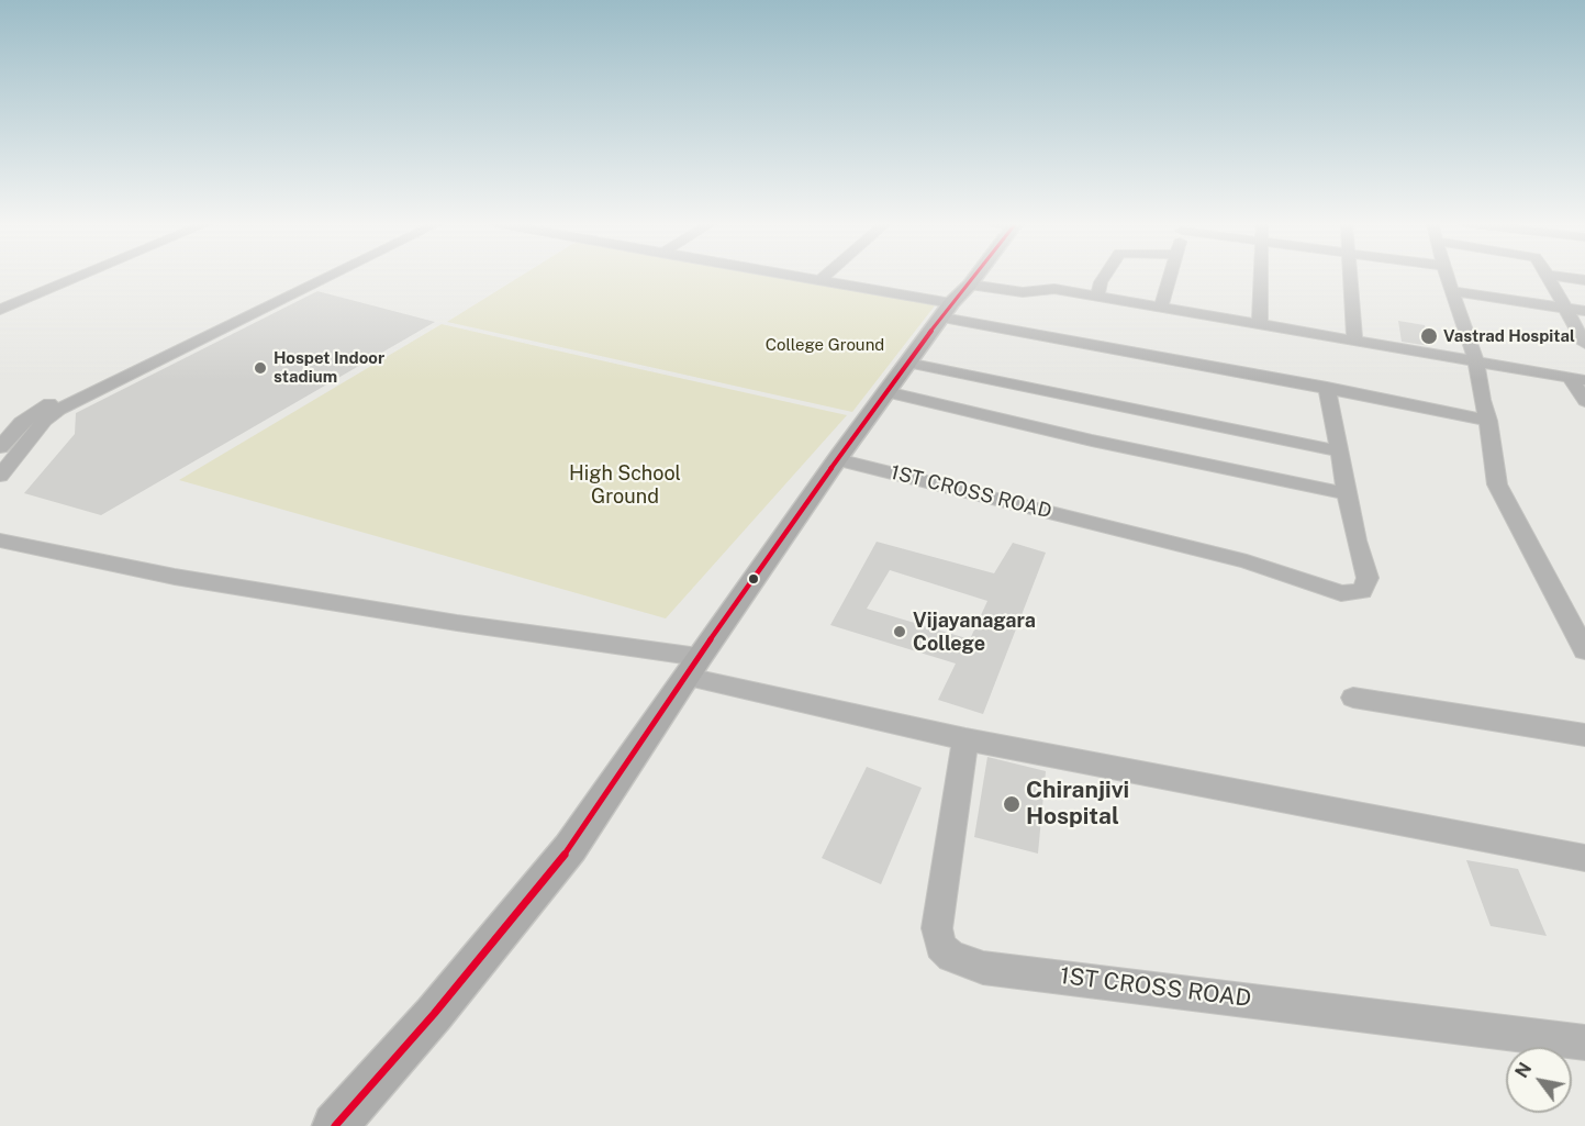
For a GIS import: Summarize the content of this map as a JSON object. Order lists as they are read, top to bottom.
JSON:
{
  "streets": {
    "street": ["1ST CROSS ROAD"]
  },
  "parks": ["College Ground", "High School Ground"],
  "places": [
    "Vastrad Hospital",
    "Hospet Indoor stadium",
    "Vijayanagara College",
    "Chiranjivi Hospital"
  ],
  "north": "top left"
}
